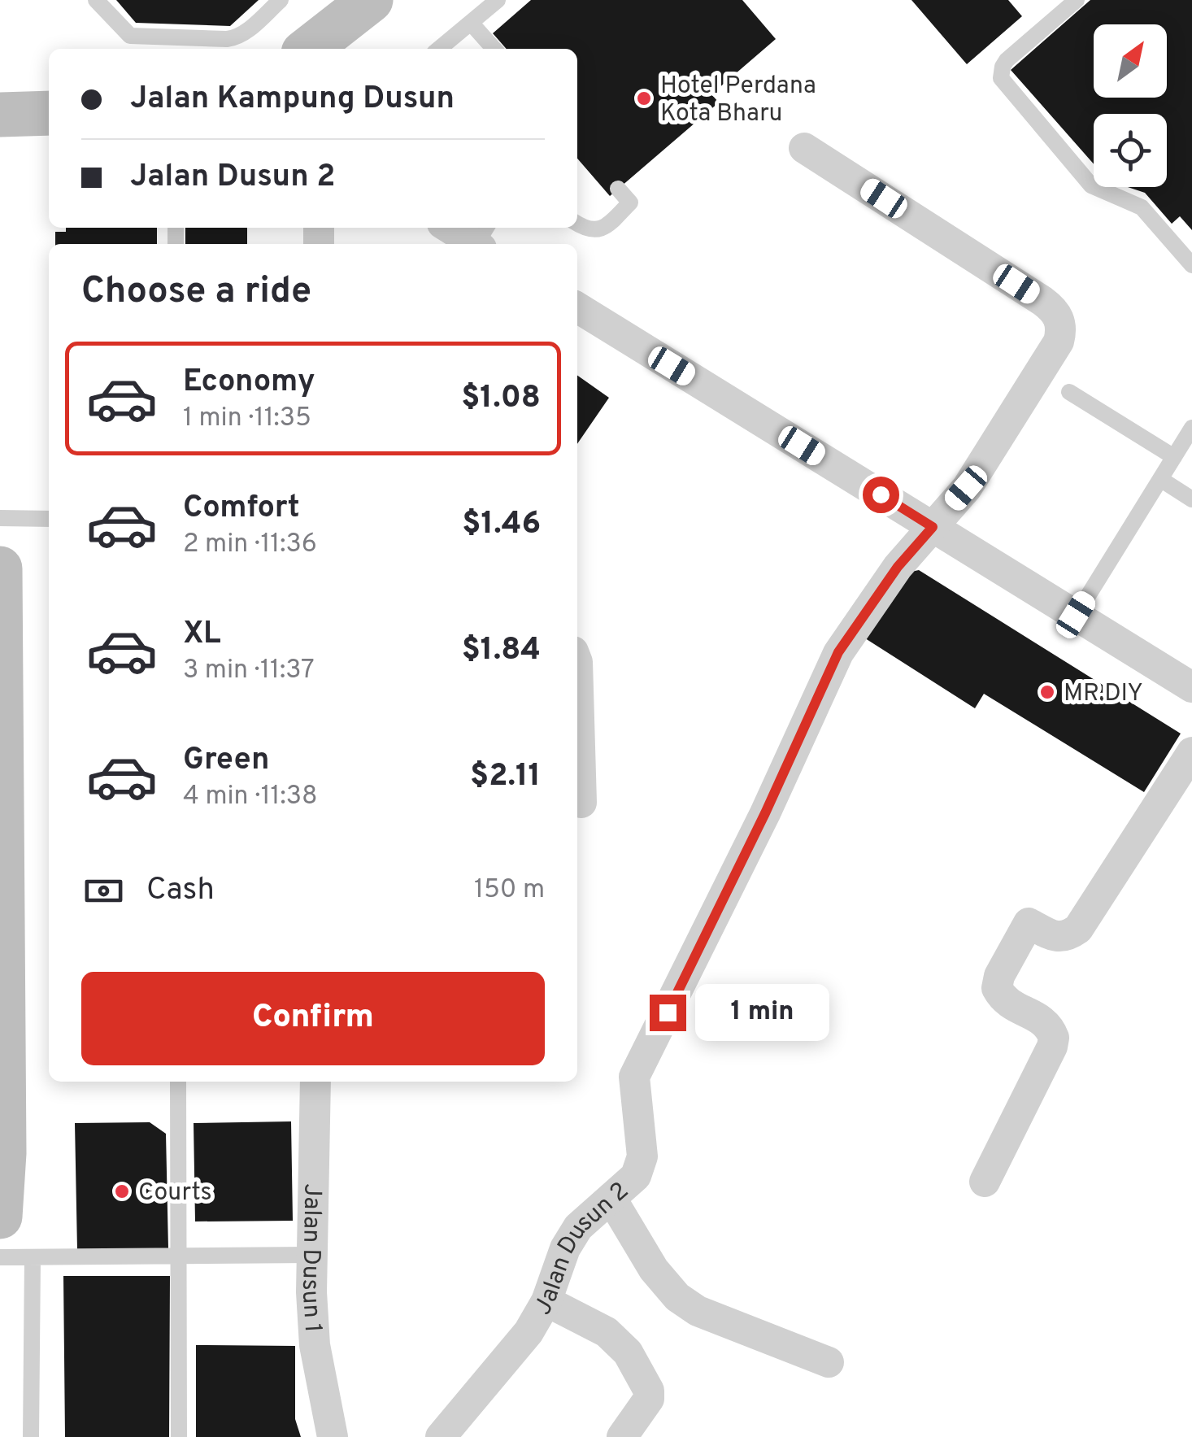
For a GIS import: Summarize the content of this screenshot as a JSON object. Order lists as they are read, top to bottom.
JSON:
{
  "streets": {
    "street": ["Jalan Dusun 2", "Jalan Dusun 1"]
  },
  "places": ["Hotel Perdana Kota Bharu", "MR.DIY", "Courts"],
  "north": "top right",
  "page": {
    "banner": ["Jalan Kampung Dusun", "Jalan Dusun 2"],
    "heading": "Choose a ride",
    "list": [
      {
        "name": "Economy",
        "note": "1 min · 11:35",
        "value": "$1.08"
      },
      {
        "name": "Comfort",
        "note": "2 min · 11:36",
        "value": "$1.46"
      },
      {
        "name": "XL",
        "note": "3 min · 11:37",
        "value": "$1.84"
      },
      {
        "name": "Green",
        "note": "4 min · 11:38",
        "value": "$2.11"
      }
    ],
    "pay": ["Cash", "150 m"],
    "buttons": "Confirm",
    "bubble": "1 min"
  }
}
